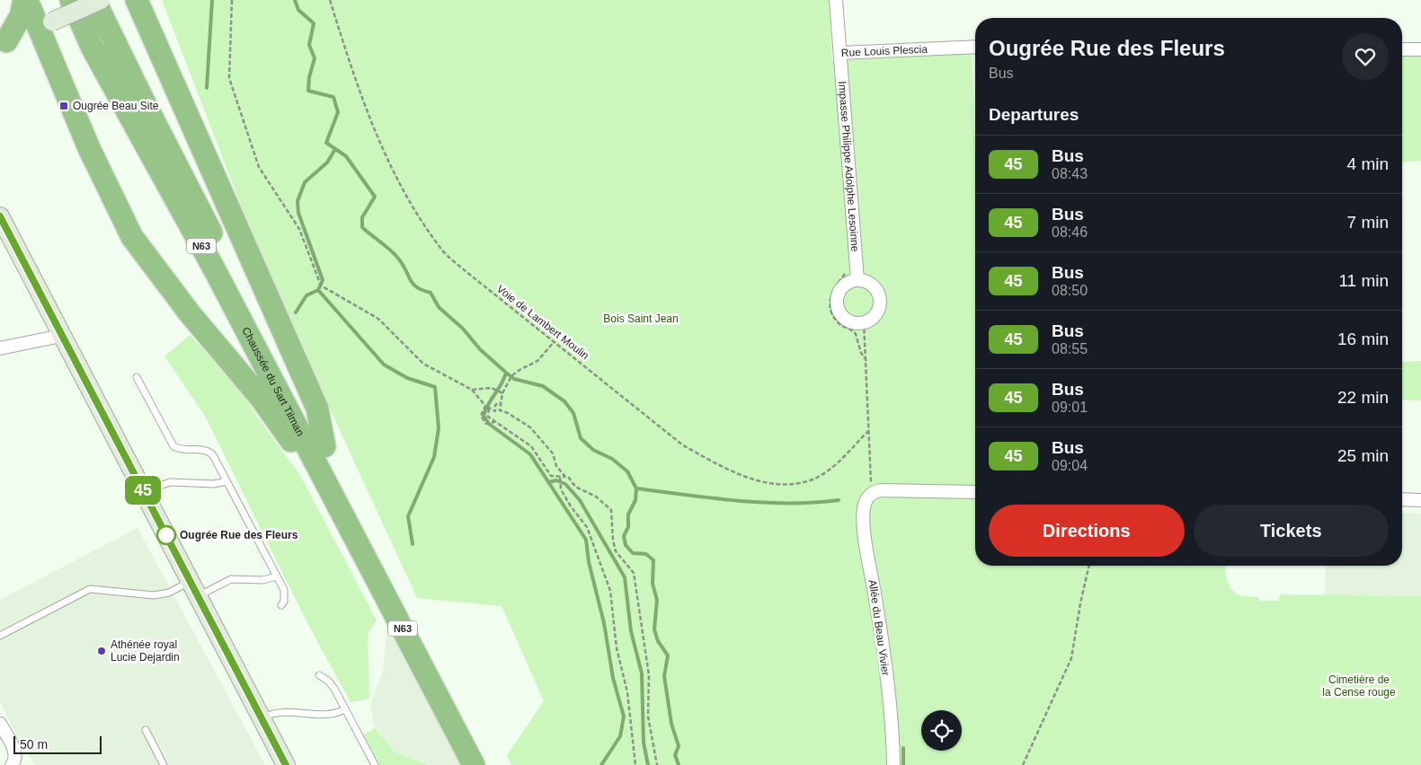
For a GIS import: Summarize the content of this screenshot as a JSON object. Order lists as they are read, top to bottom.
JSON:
{
  "streets": {
    "highway": ["N63", "Chaussée du Sart Tilman"],
    "street": ["Rue Louis Plescia", "Impasse Philippe Adolphe Lesoinne", "Allée du Beau Vivier"],
    "path": ["Voie de Lambert Moulin"]
  },
  "crossings": [
    ["Rue Louis Plescia", "Impasse Philippe Adolphe Lesoinne"]
  ],
  "parks": ["Bois Saint Jean", "Cimetière de la Cense rouge"],
  "places": {
    "transit": ["Ougrée Beau Site"],
    "other": ["Ougrée Rue des Fleurs", "Athénée royal Lucie Dejardin"]
  },
  "lines": ["bus line 45"],
  "scale_bar": "50 m",
  "page": {
    "on_map": "45",
    "heading": [
      ["Ougrée Rue des Fleurs", "Bus"],
      "Departures"
    ],
    "list": [
      {
        "mark": "45",
        "name": "Bus",
        "note": "08:43",
        "value": "4 min"
      },
      {
        "mark": "45",
        "name": "Bus",
        "note": "08:46",
        "value": "7 min"
      },
      {
        "mark": "45",
        "name": "Bus",
        "note": "08:50",
        "value": "11 min"
      },
      {
        "mark": "45",
        "name": "Bus",
        "note": "08:55",
        "value": "16 min"
      },
      {
        "mark": "45",
        "name": "Bus",
        "note": "09:01",
        "value": "22 min"
      },
      {
        "mark": "45",
        "name": "Bus",
        "note": "09:04",
        "value": "25 min"
      }
    ],
    "buttons": ["Directions", "Tickets"],
    "scale": "50 m"
  }
}
